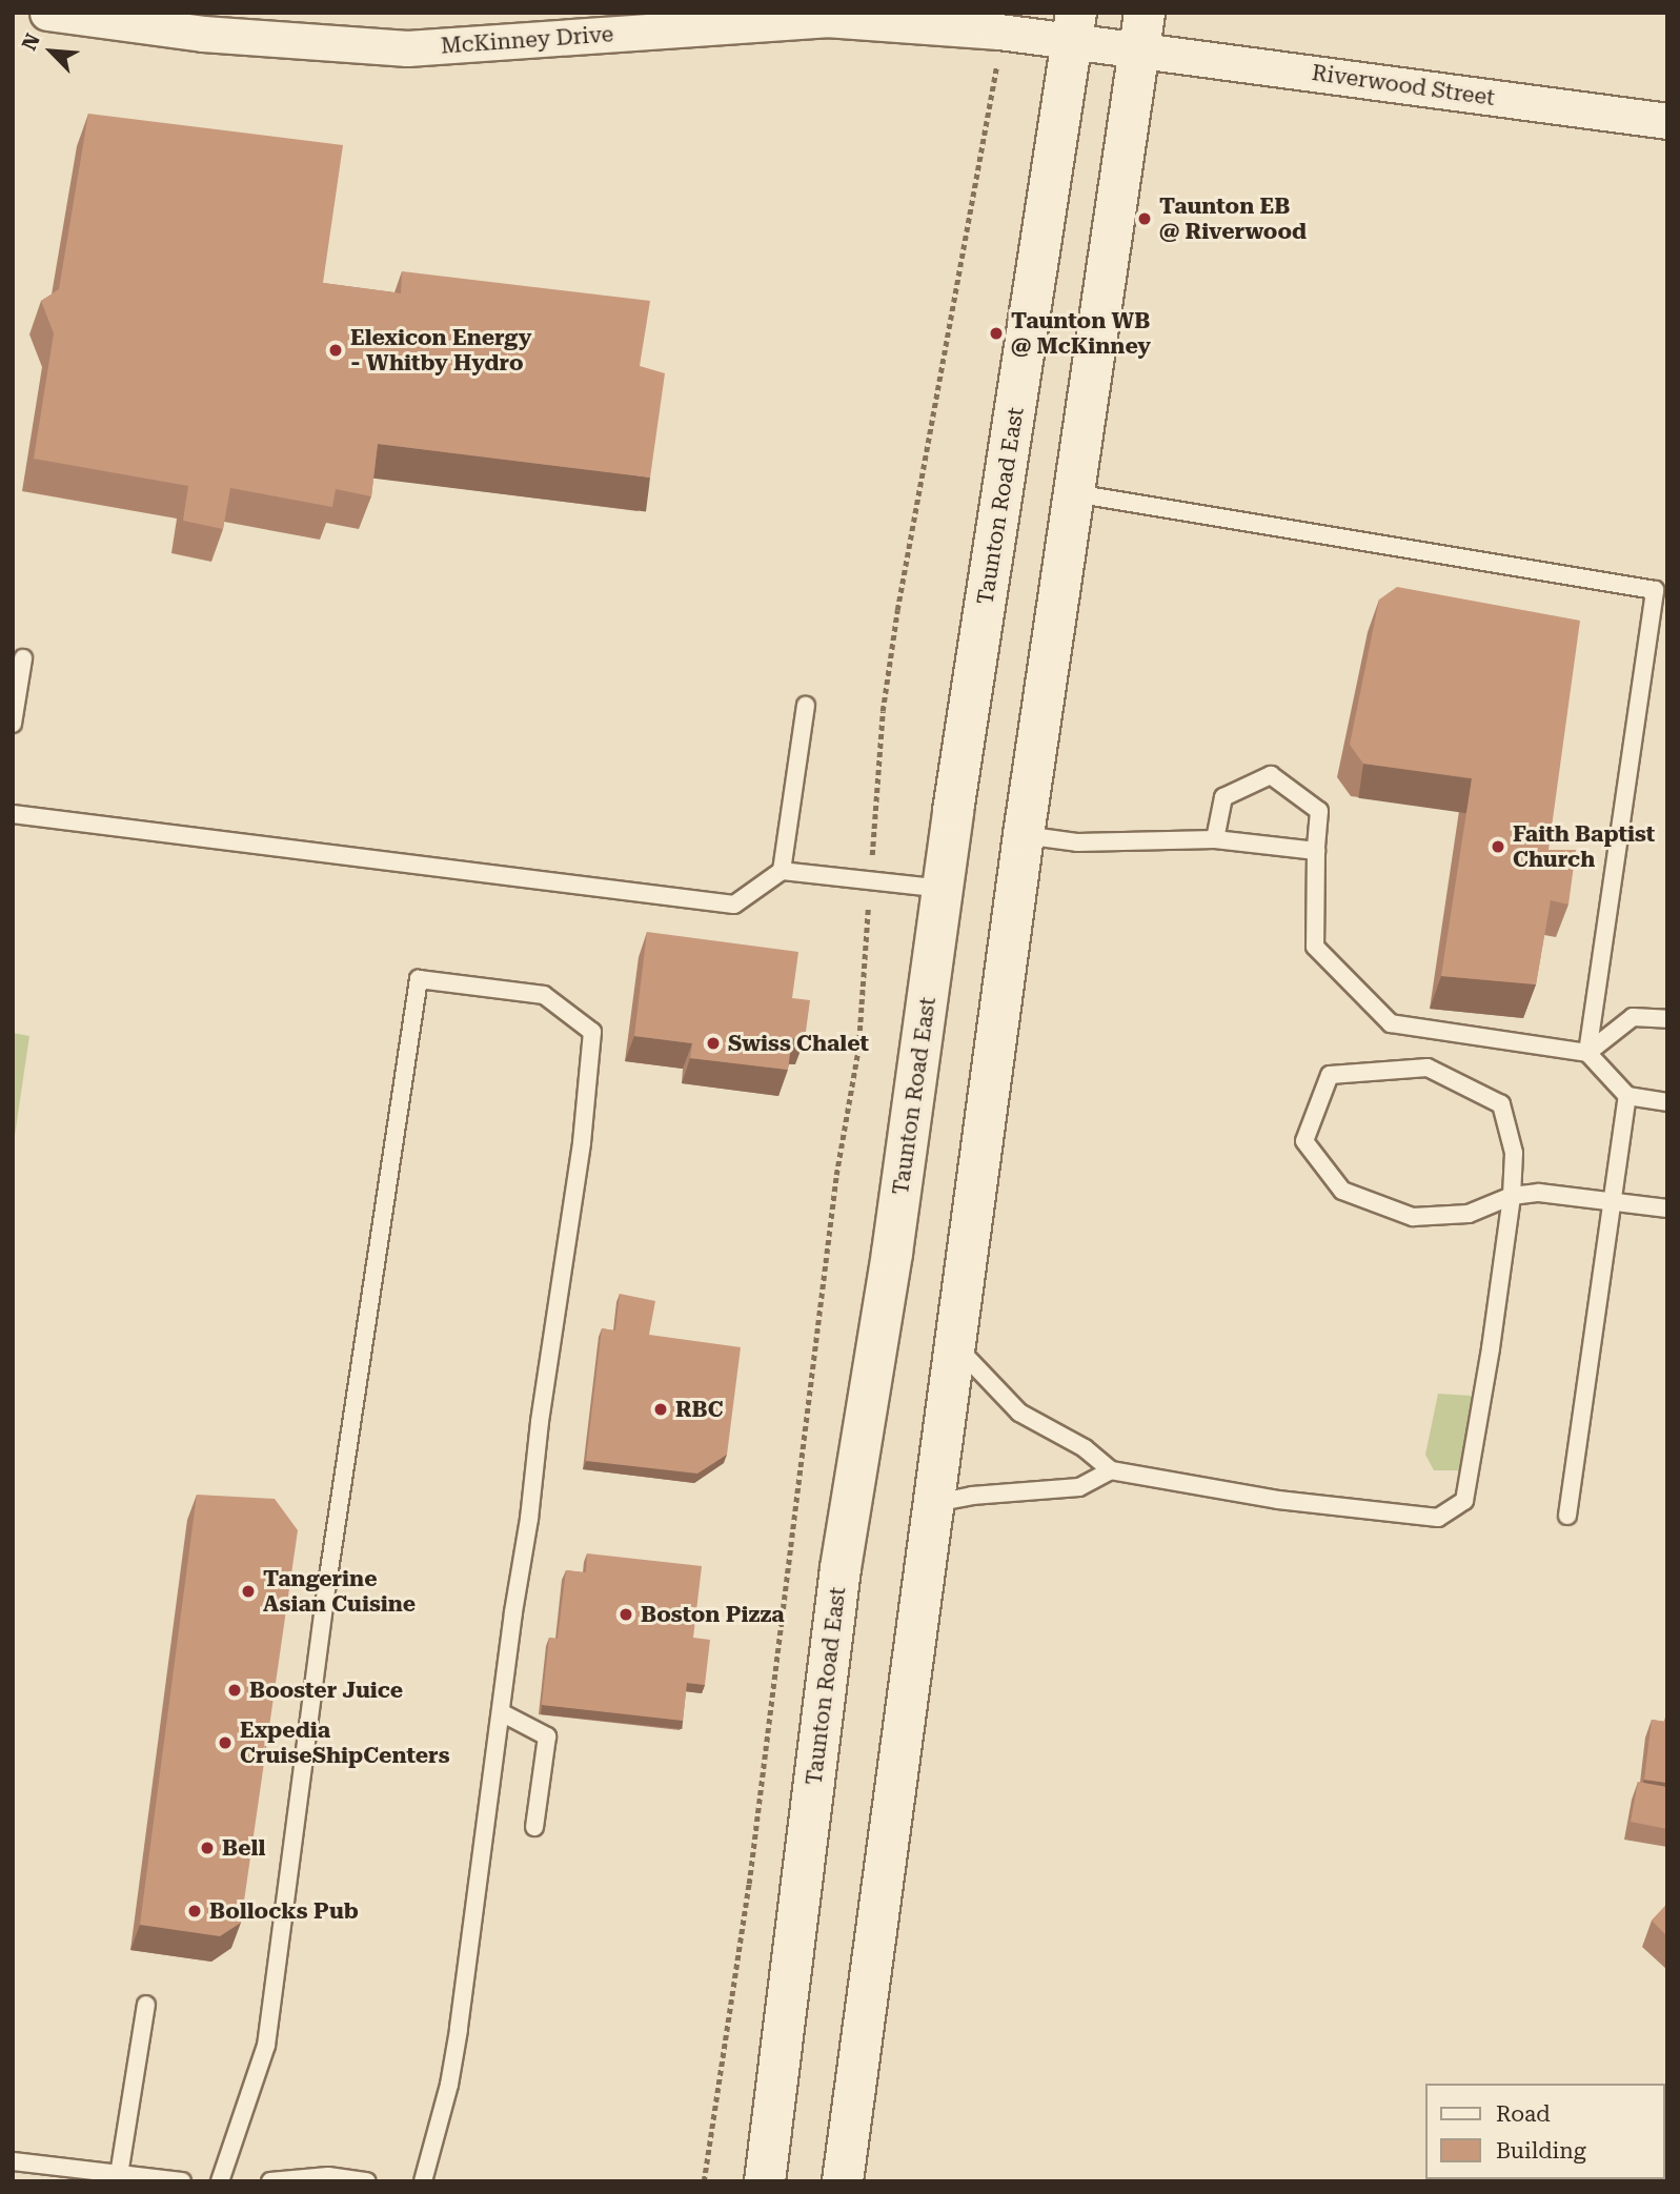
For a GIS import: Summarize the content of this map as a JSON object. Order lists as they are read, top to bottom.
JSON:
{
  "streets": {
    "main road": ["Taunton Road East"],
    "street": ["McKinney Drive", "Riverwood Street"]
  },
  "crossings": [
    ["McKinney Drive", "Riverwood Street"],
    ["McKinney Drive", "Taunton Road East"]
  ],
  "places": [
    "Taunton EB @ Riverwood",
    "Taunton WB @ McKinney",
    "Elexicon Energy - Whitby Hydro",
    "Faith Baptist Church",
    "Swiss Chalet",
    "RBC",
    "Tangerine Asian Cuisine",
    "Boston Pizza",
    "Booster Juice",
    "Expedia CruiseShipCenters",
    "Bell",
    "Bollocks Pub"
  ],
  "legend": ["Road", "Building"],
  "north": "top left"
}
